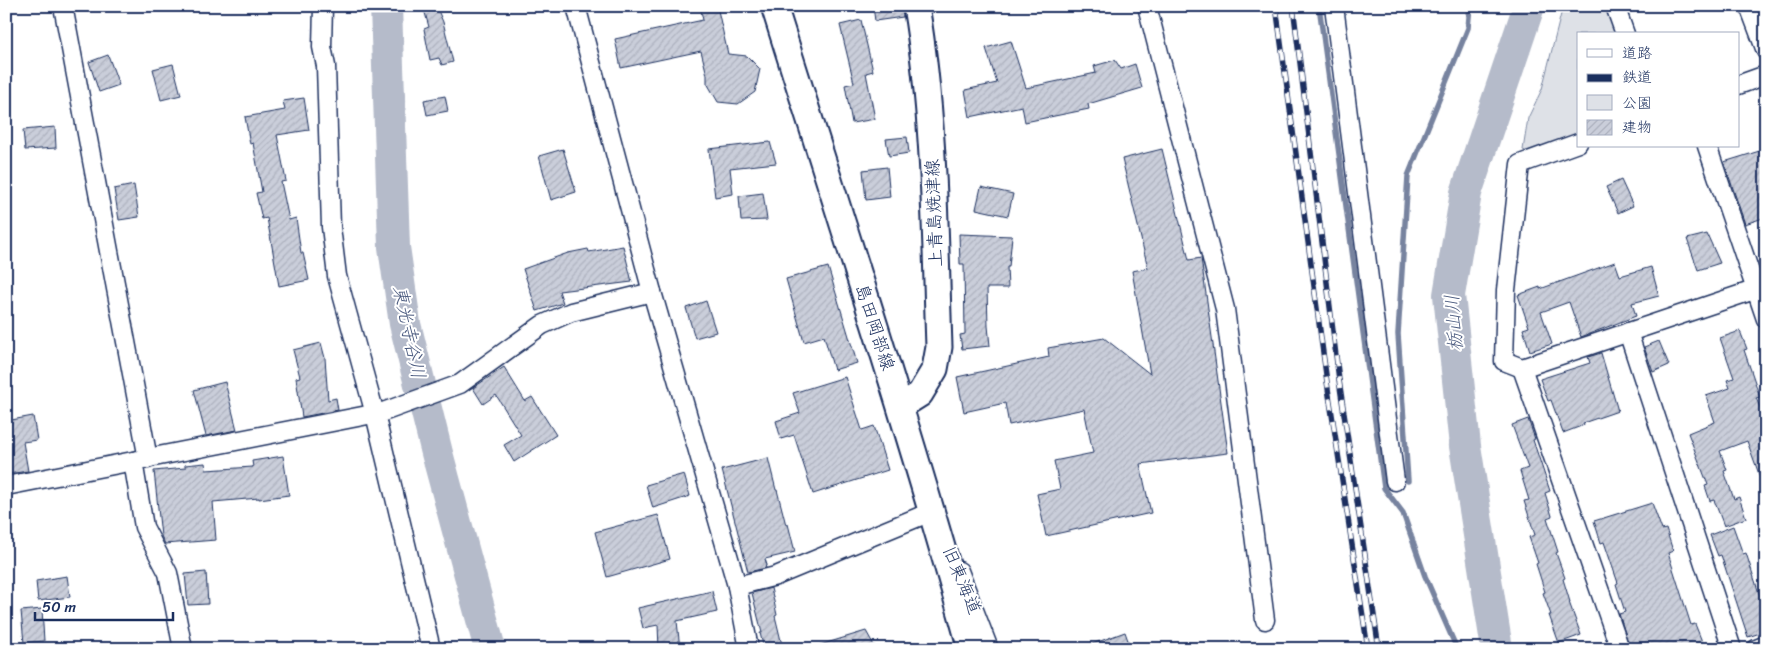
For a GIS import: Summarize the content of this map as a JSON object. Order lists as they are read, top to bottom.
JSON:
{
  "streets": {
    "main road": ["上青島焼津線", "島田岡部線"],
    "street": ["旧東海道"]
  },
  "crossings": [
    ["上青島焼津線", "島田岡部線"],
    ["島田岡部線", "旧東海道"]
  ],
  "water": ["栃山川", "東光寺谷川"],
  "legend": [
    "道路",
    "鉄道",
    "公園",
    "建物"
  ],
  "scale_bar": "50 m"
}
